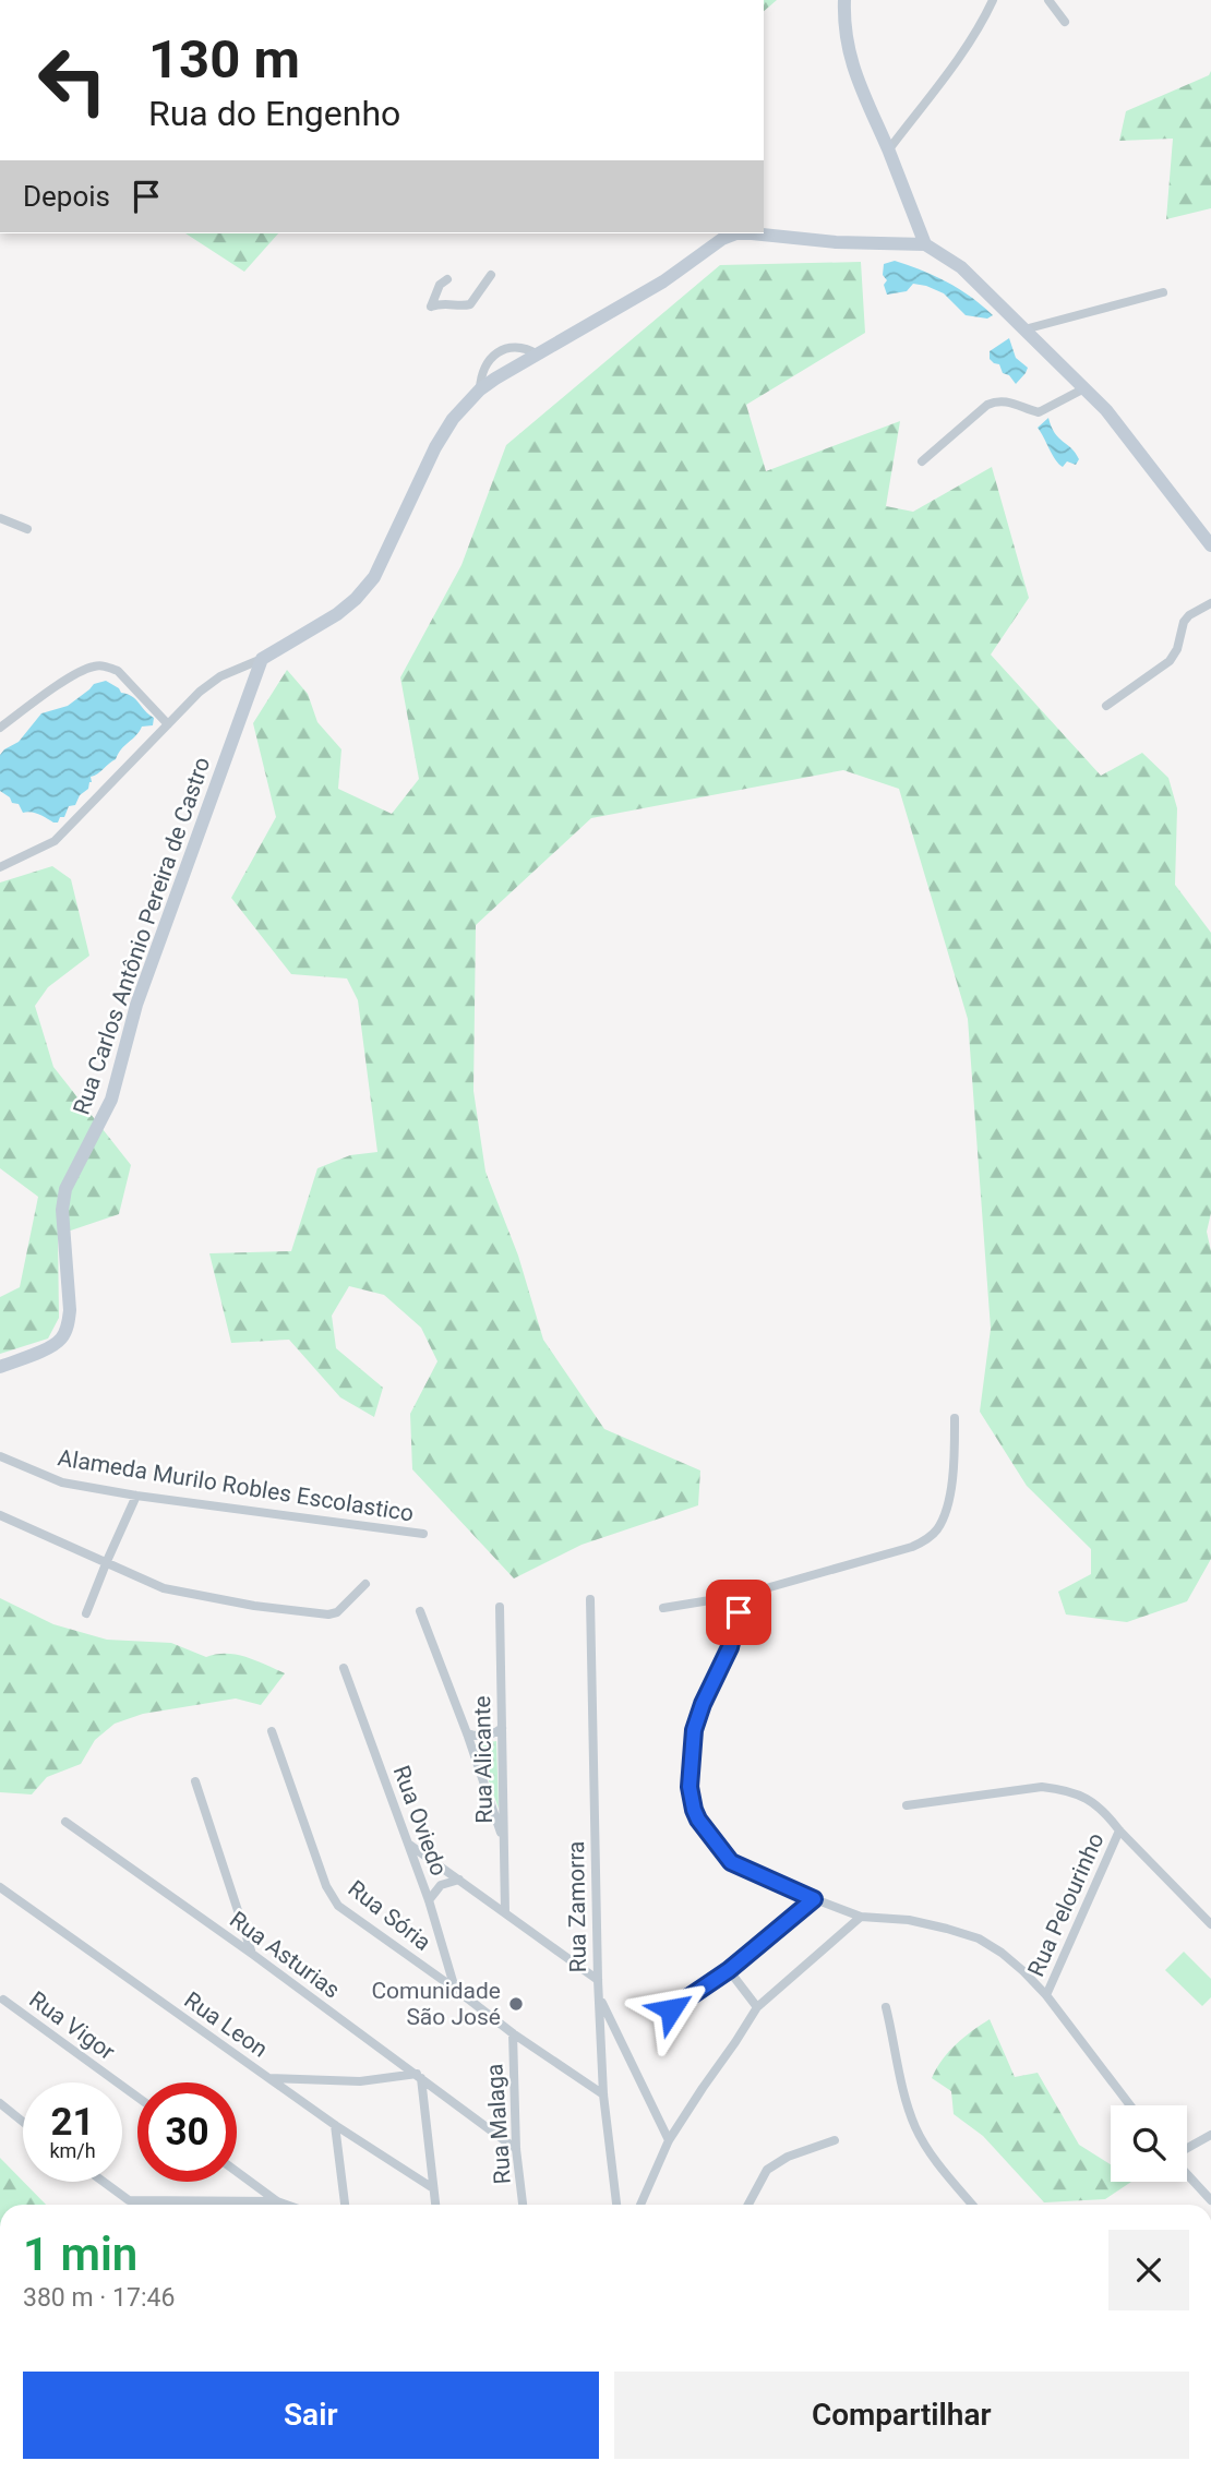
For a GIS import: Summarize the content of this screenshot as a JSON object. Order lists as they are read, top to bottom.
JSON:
{
  "streets": {
    "street": [
      "Rua Carlos Antônio Pereira de Castro",
      "Alameda Murilo Robles Escolastico",
      "Rua Alicante",
      "Rua Oviedo",
      "Rua Pelourinho",
      "Rua Zamorra",
      "Rua Sória",
      "Rua Asturias",
      "Rua Leon",
      "Rua Vigor",
      "Rua Malaga"
    ]
  },
  "crossings": [
    ["Rua Oviedo", "Rua Sória"],
    ["Rua Zamorra", "Rua Sória"],
    ["Rua Sória", "Rua Malaga"],
    ["Rua Asturias", "Rua Malaga"]
  ],
  "places": ["Comunidade São José"],
  "page": {
    "turn": ["130 m", "Rua do Engenho"],
    "then": "Depois",
    "speed": "21 km/h",
    "limit": "30",
    "heading": ["1 min", "380 m · 17:46"],
    "buttons": ["Sair", "Compartilhar"]
  }
}
